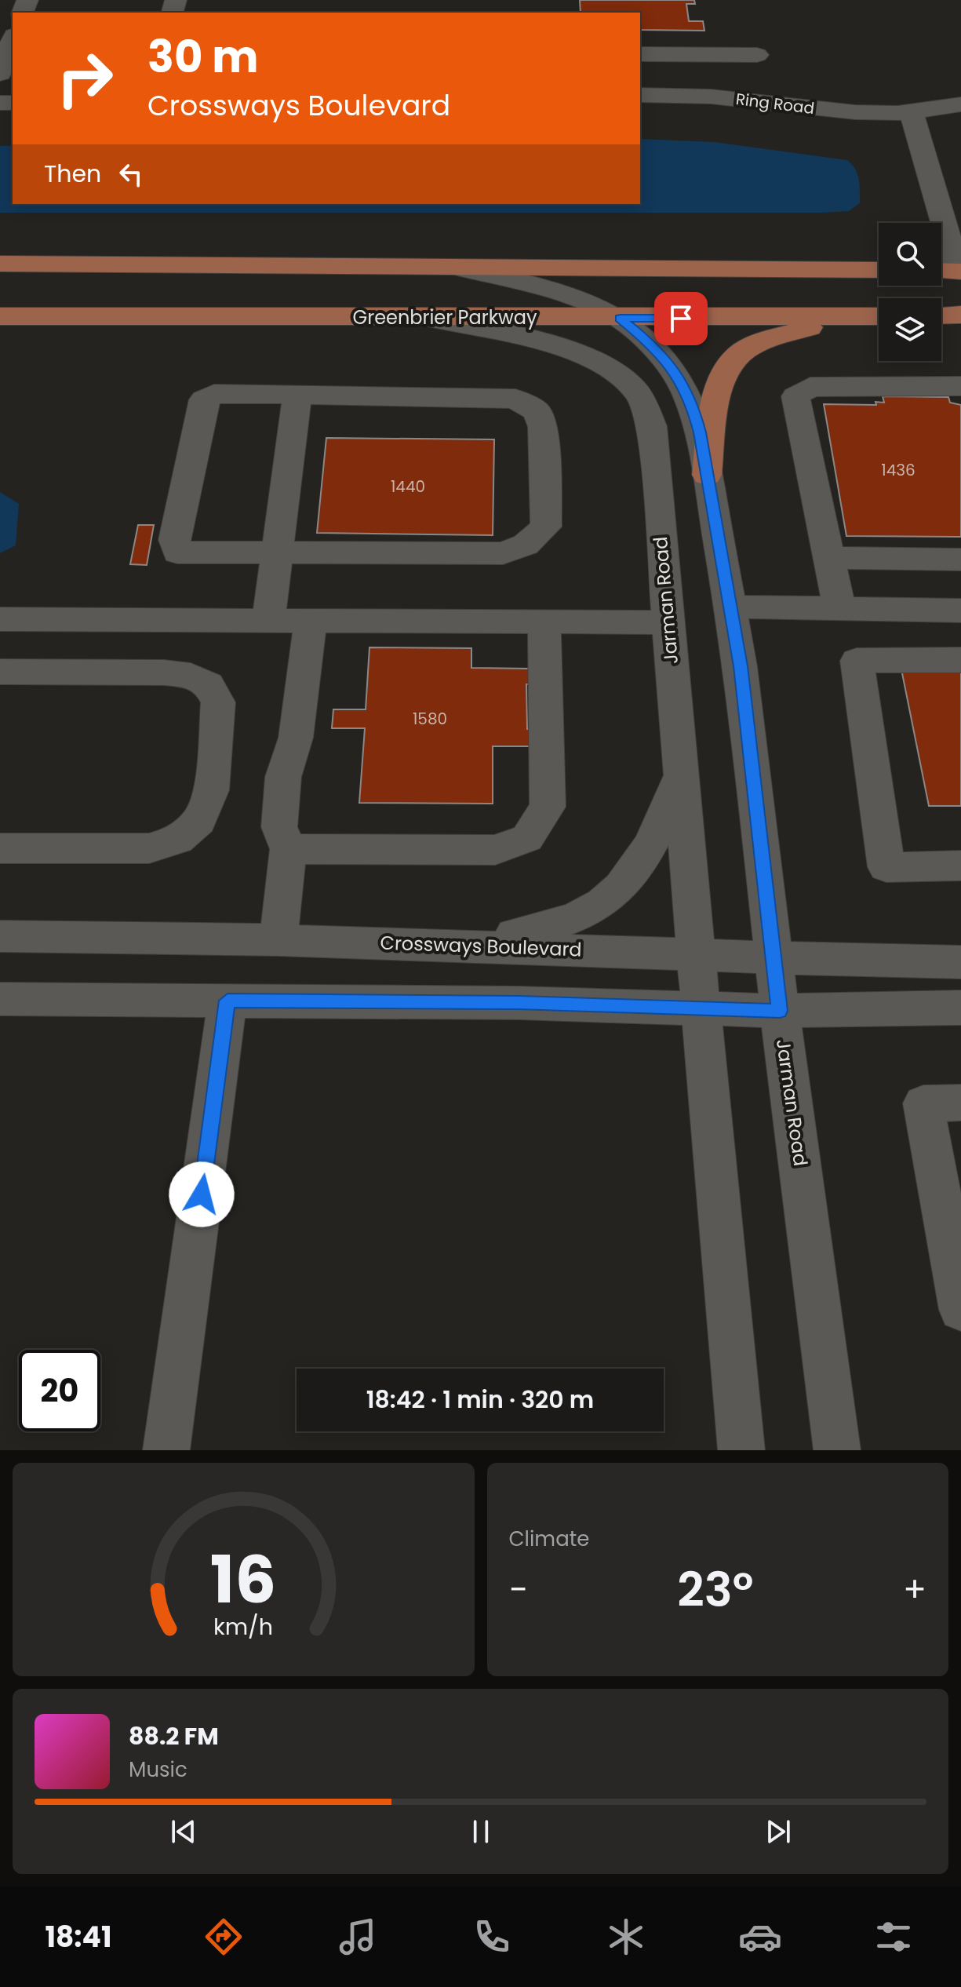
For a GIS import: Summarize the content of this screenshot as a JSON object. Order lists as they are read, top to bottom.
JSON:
{
  "streets": {
    "main road": ["Greenbrier Parkway"],
    "street": ["Ring Road", "Jarman Road", "Crossways Boulevard"]
  },
  "crossings": [
    ["Greenbrier Parkway", "Jarman Road"],
    ["Jarman Road", "Crossways Boulevard"]
  ],
  "house_numbers": ["1436", "1440", "1580"],
  "page": {
    "turn": ["30 m", "Crossways Boulevard"],
    "then": "Then",
    "limit": "20",
    "trip": "18:42 · 1 min · 320 m",
    "tile": "Climate",
    "heat": ["−", "23°", "+"],
    "song": ["88.2 FM", "Music"],
    "tabs": "18:41",
    "gauge": ["16", "km/h"]
  }
}
